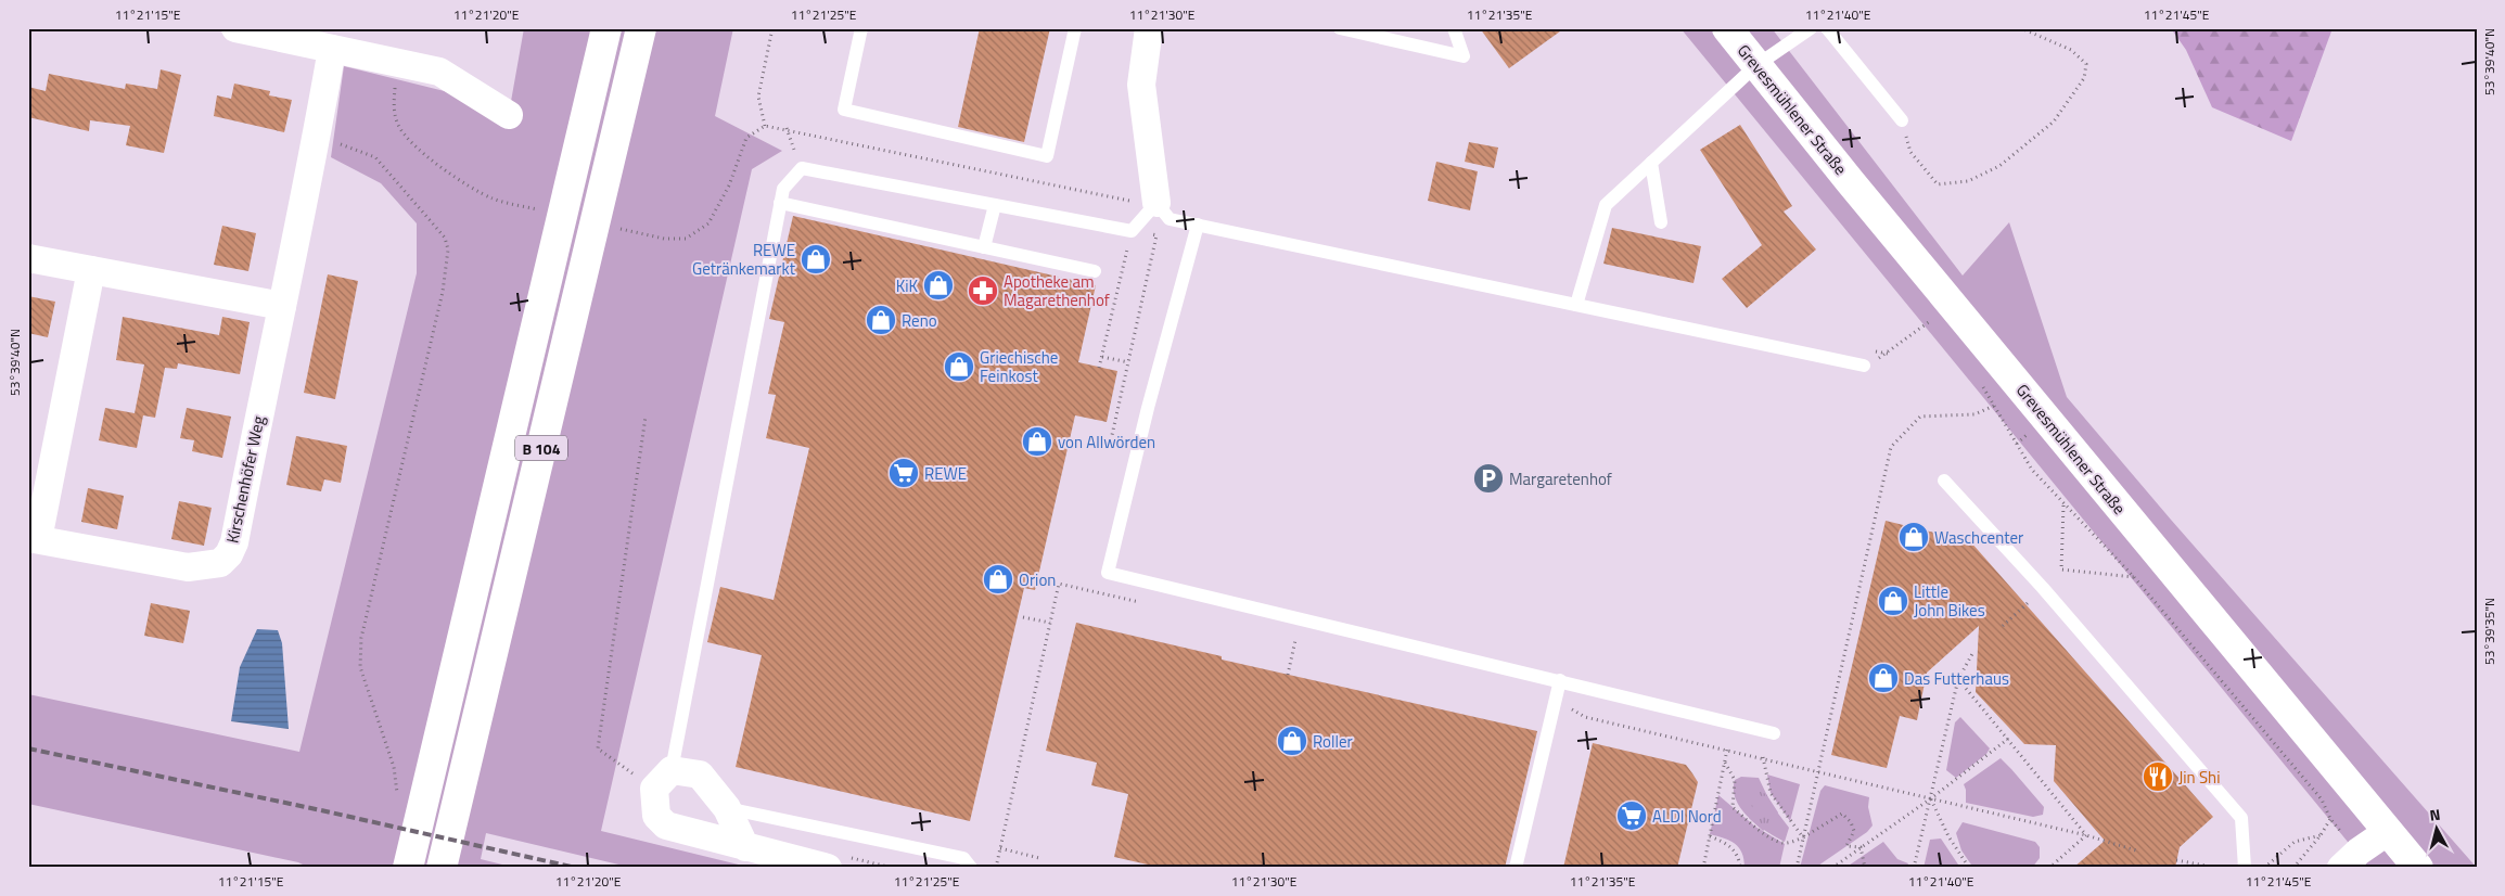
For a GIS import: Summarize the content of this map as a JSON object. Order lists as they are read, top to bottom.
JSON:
{
  "streets": {
    "main road": ["Grevesmühlener Straße", "B 104"],
    "street": ["Kirschenhöfer Weg"]
  },
  "places": {
    "shop": [
      "REWE Getränkemarkt",
      "KiK",
      "Reno",
      "Griechische Feinkost",
      "von Allwörden",
      "Waschcenter",
      "Orion",
      "Little John Bikes",
      "Das Futterhaus",
      "Roller"
    ],
    "pharmacy": ["Apotheke am Magarethenhof"],
    "supermarket": ["REWE", "ALDI Nord"],
    "parking": ["Margaretenhof"],
    "restaurant": ["Jin Shi"]
  },
  "north": "top",
  "coordinates": [
    "11°21'15\"E",
    "11°21'20\"E",
    "11°21'25\"E",
    "11°21'30\"E",
    "11°21'35\"E",
    "11°21'40\"E",
    "11°21'45\"E",
    "53°39'40\"N",
    "53°39'35\"N"
  ]
}
